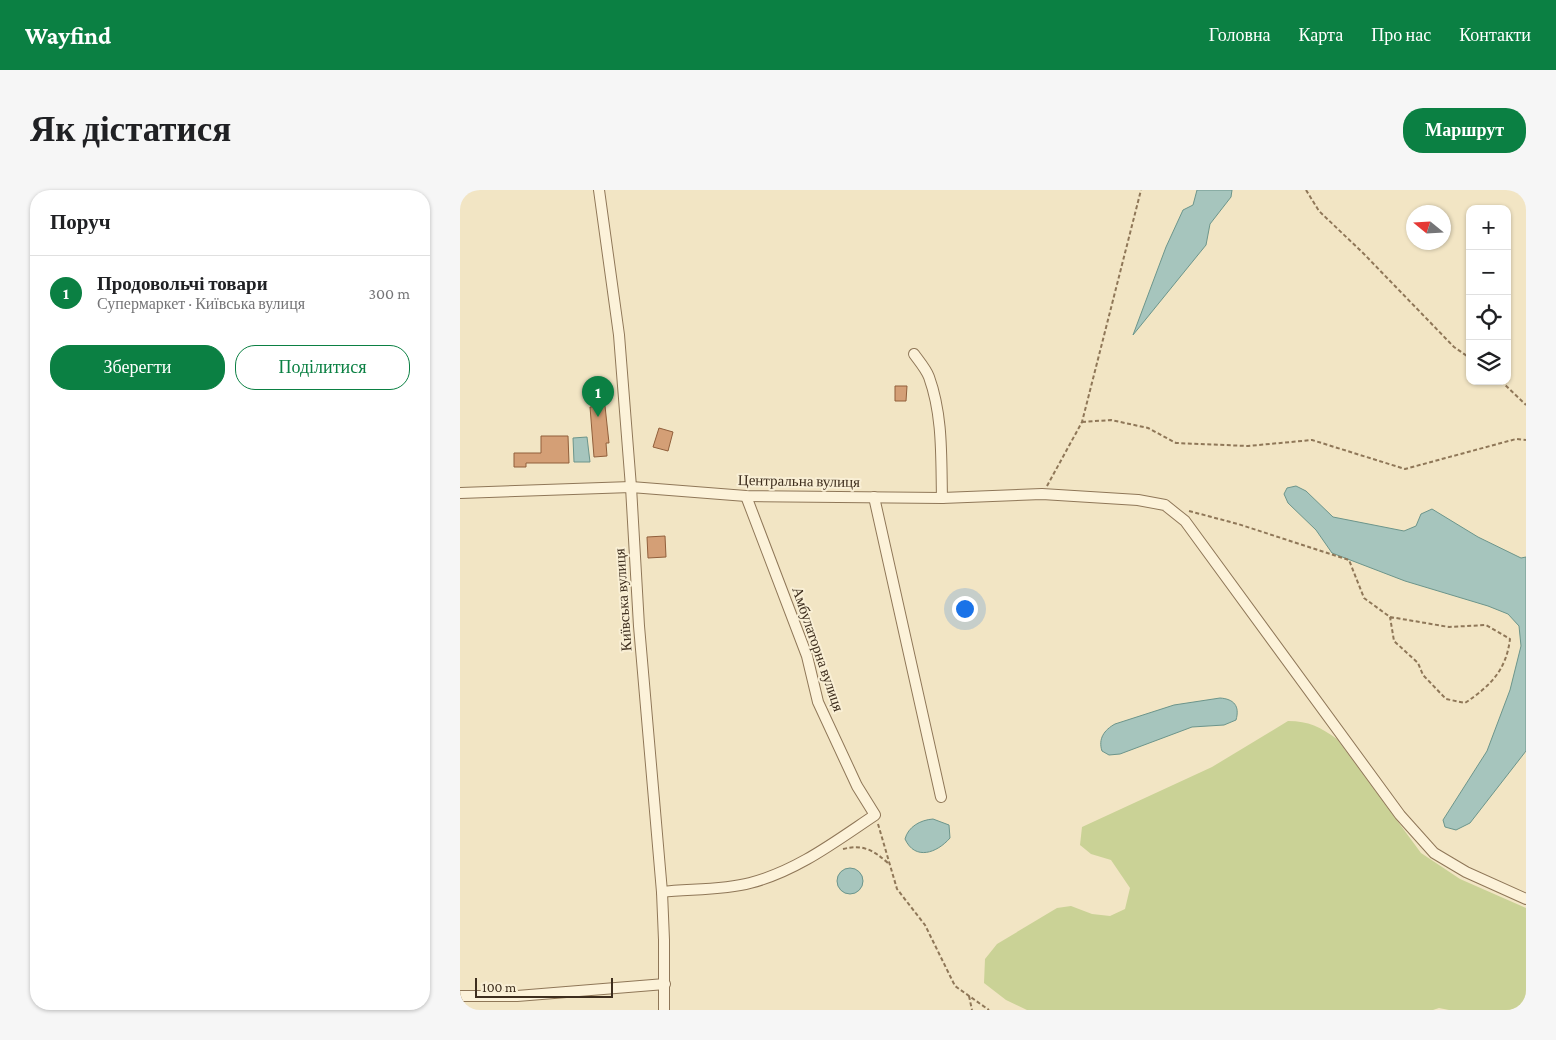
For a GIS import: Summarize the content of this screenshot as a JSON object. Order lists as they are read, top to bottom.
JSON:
{
  "streets": {
    "street": ["Центральна вулиця", "Київська вулиця", "Амбулаторна вулиця"]
  },
  "crossings": [
    ["Центральна вулиця", "Київська вулиця"],
    ["Центральна вулиця", "Амбулаторна вулиця"]
  ],
  "scale_bar": "100 m",
  "north": "left",
  "page": {
    "header": "Wayfind",
    "nav": [
      "Головна",
      "Карта",
      "Про нас",
      "Контакти"
    ],
    "buttons": [
      "Маршрут",
      ["Зберегти", "Поділитися"]
    ],
    "title": "Як дістатися",
    "heading": "Поруч",
    "map_buttons": ["+", "−"],
    "list": [
      {
        "mark": "1",
        "name": "Продовольчі товари",
        "note": "Супермаркет · Київська вулиця",
        "value": "300 m"
      }
    ],
    "pins": "1",
    "scale": "100 m"
  }
}
